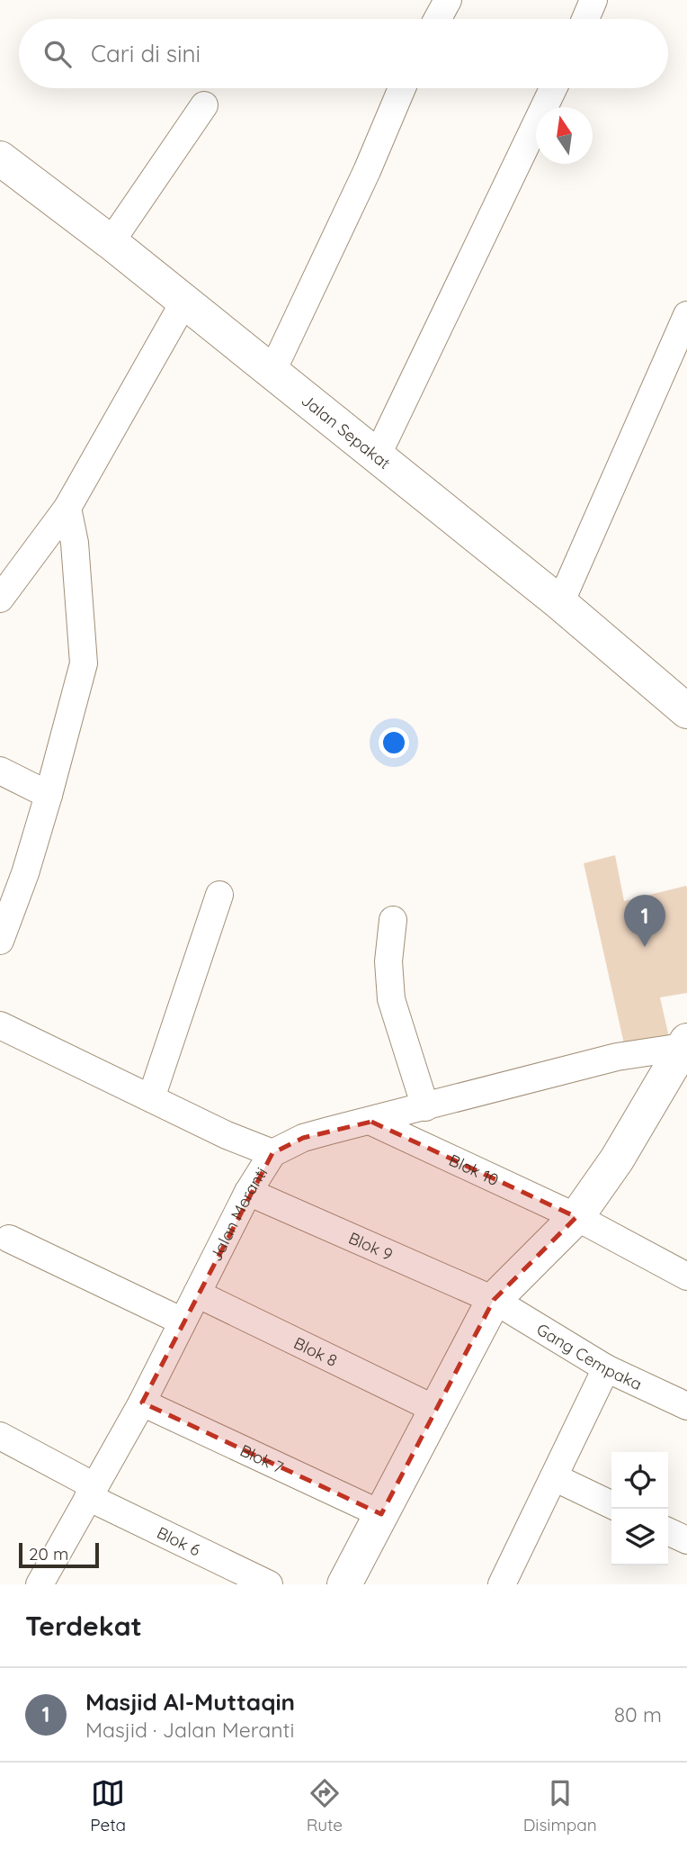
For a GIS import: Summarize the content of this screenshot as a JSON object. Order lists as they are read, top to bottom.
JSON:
{
  "streets": {
    "main road": ["Jalan Sepakat", "Jalan Meranti"],
    "street": [
      "Blok 10",
      "Blok 9",
      "Blok 8",
      "Gang Cempaka",
      "Blok 7",
      "Blok 6"
    ]
  },
  "crossings": [
    ["Blok 10", "Jalan Meranti"],
    ["Jalan Meranti", "Blok 9"],
    ["Jalan Meranti", "Blok 8"],
    ["Jalan Meranti", "Gang Cempaka"],
    ["Jalan Meranti", "Blok 7"],
    ["Jalan Meranti", "Blok 6"],
    ["Blok 9", "Gang Cempaka"]
  ],
  "scale_bar": "20 m",
  "north": "top",
  "page": {
    "search": "Cari di sini",
    "pins": "1",
    "scale": "20 m",
    "heading": "Terdekat",
    "list": [
      {
        "mark": "1",
        "name": "Masjid Al-Muttaqin",
        "note": "Masjid · Jalan Meranti",
        "value": "80 m"
      }
    ],
    "nav": ["Peta", "Rute", "Disimpan"]
  }
}
